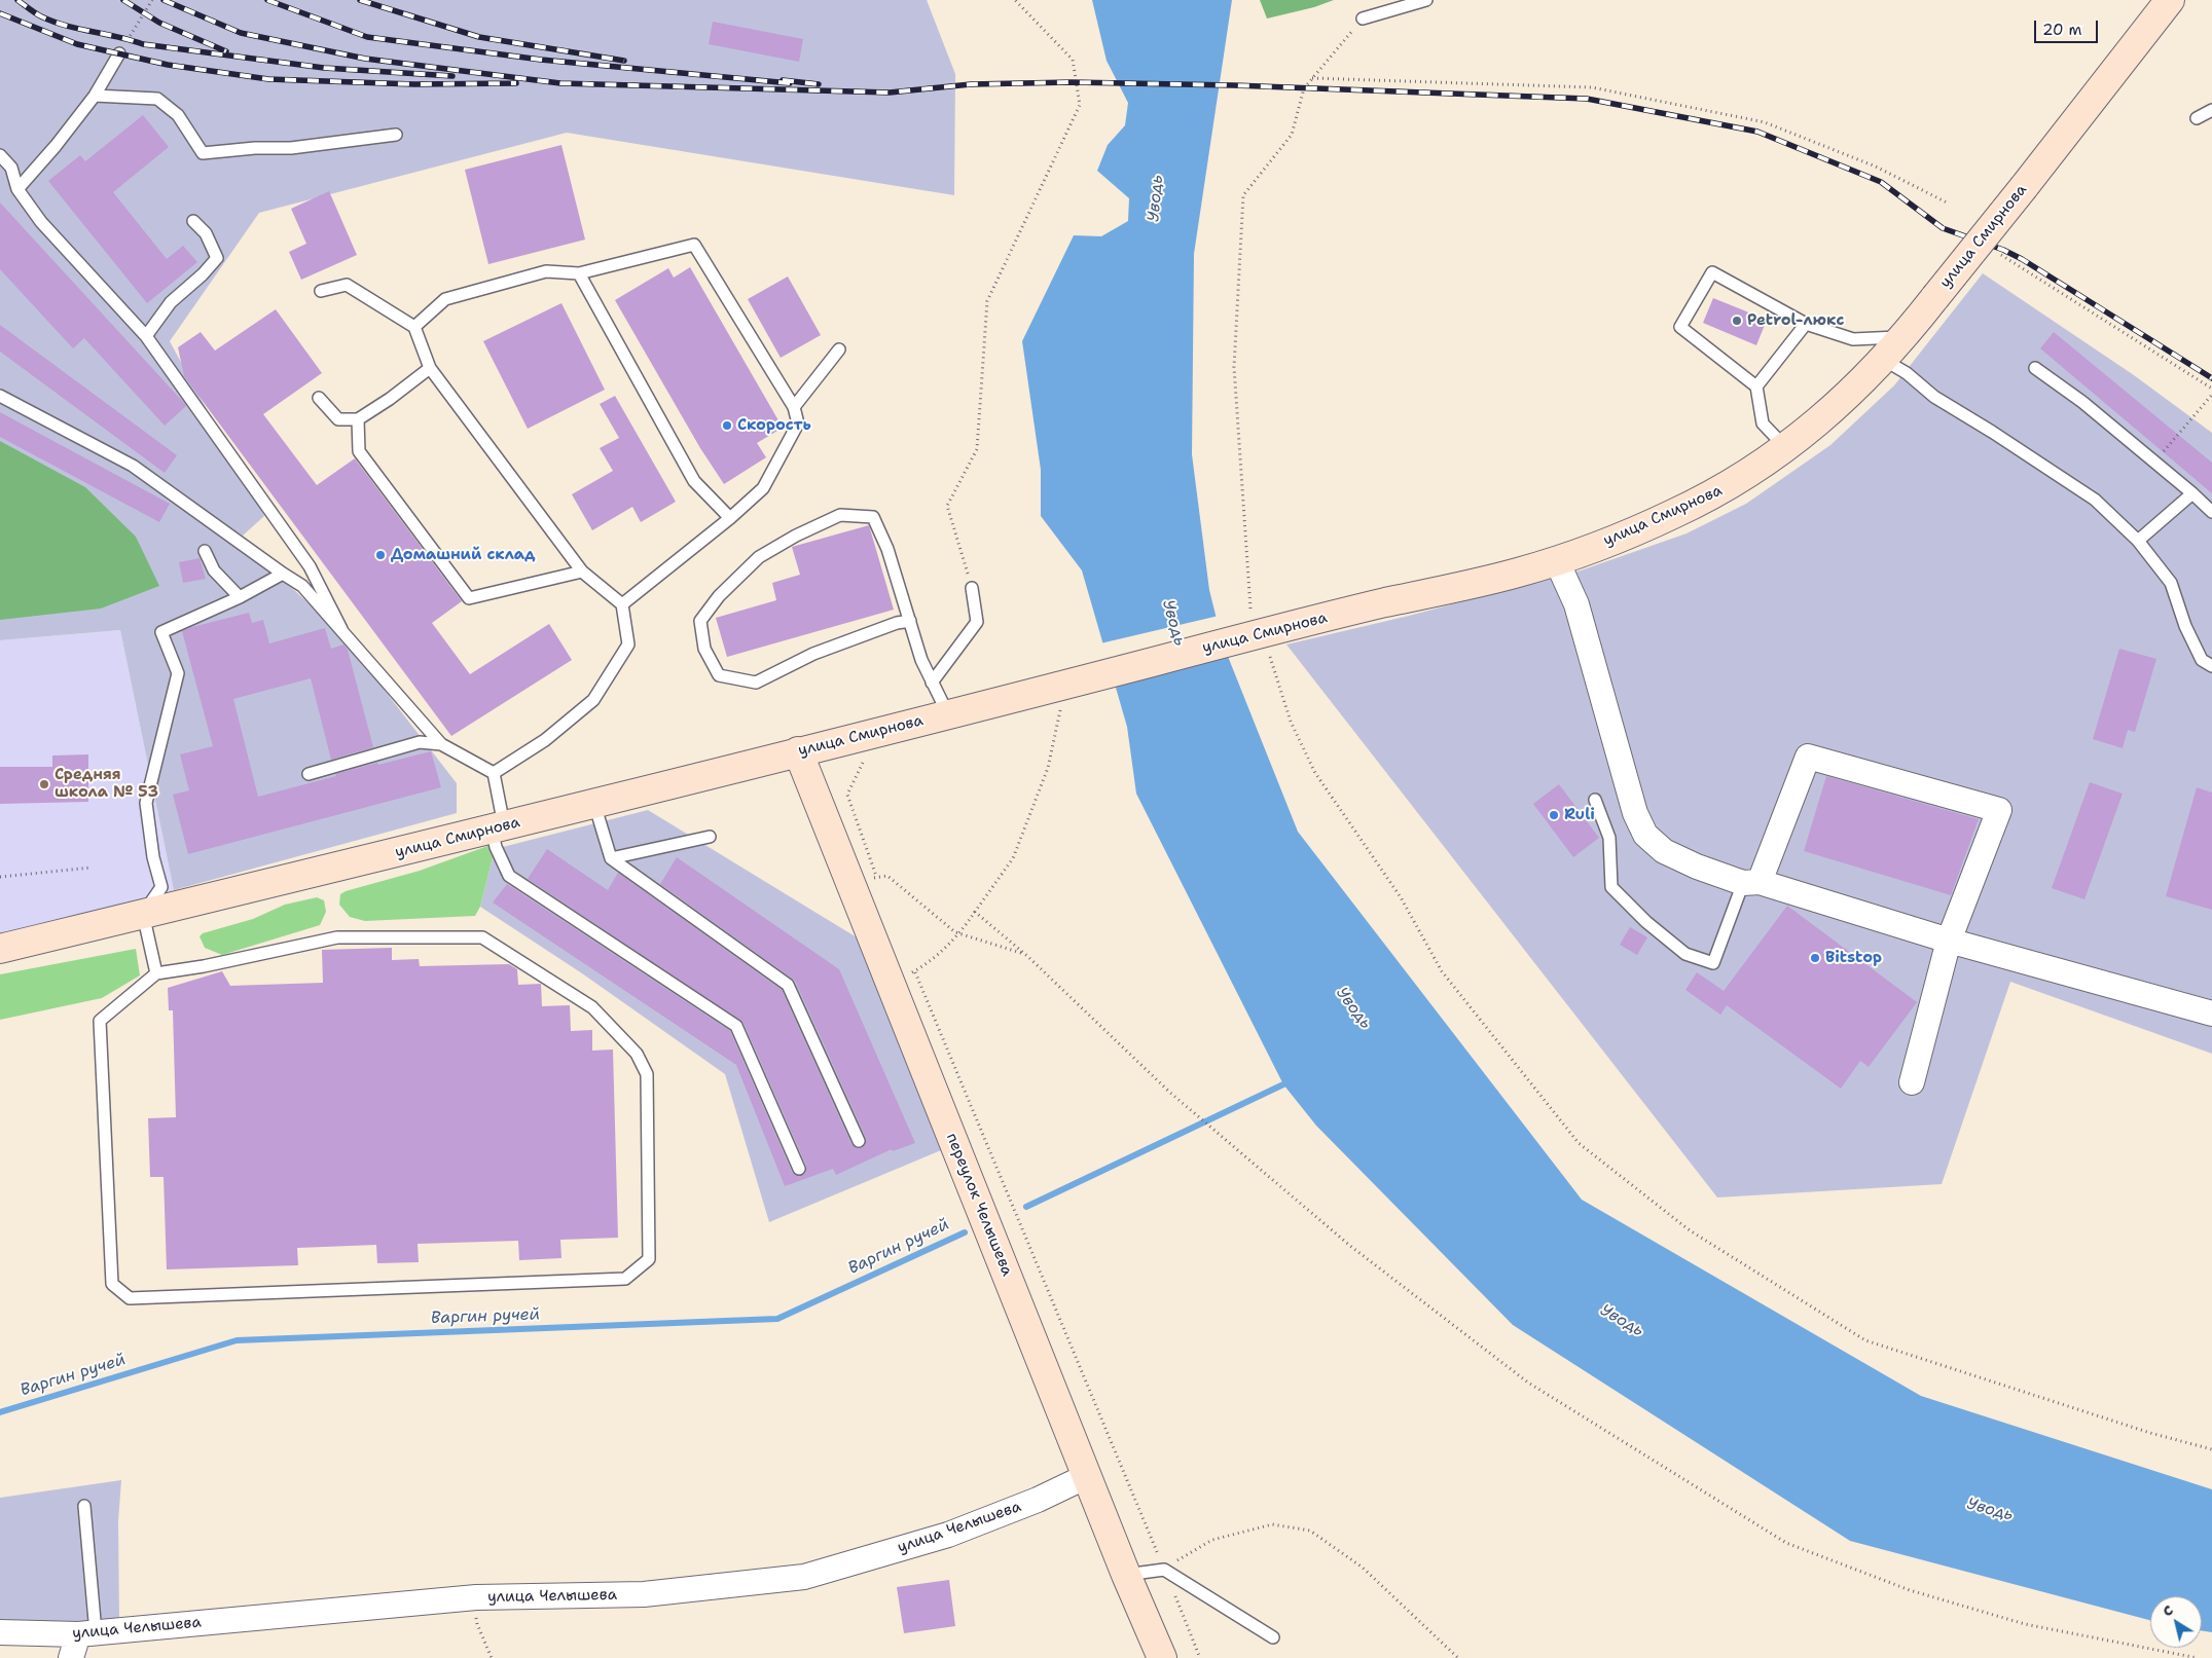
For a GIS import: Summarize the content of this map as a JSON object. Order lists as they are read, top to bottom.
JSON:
{
  "streets": {
    "main road": ["улица Смирнова", "переулок Челышева"],
    "street": ["улица Челышева"]
  },
  "crossings": [
    ["улица Смирнова", "переулок Челышева"],
    ["переулок Челышева", "улица Челышева"]
  ],
  "water": ["Уводь", "Варгин ручей"],
  "places": [
    "Petrol-люкс",
    "Скорость",
    "Домашний склад",
    "Средняя школа № 53",
    "Ruli",
    "Bitstop"
  ],
  "scale_bar": "20 m",
  "north": "top left"
}
